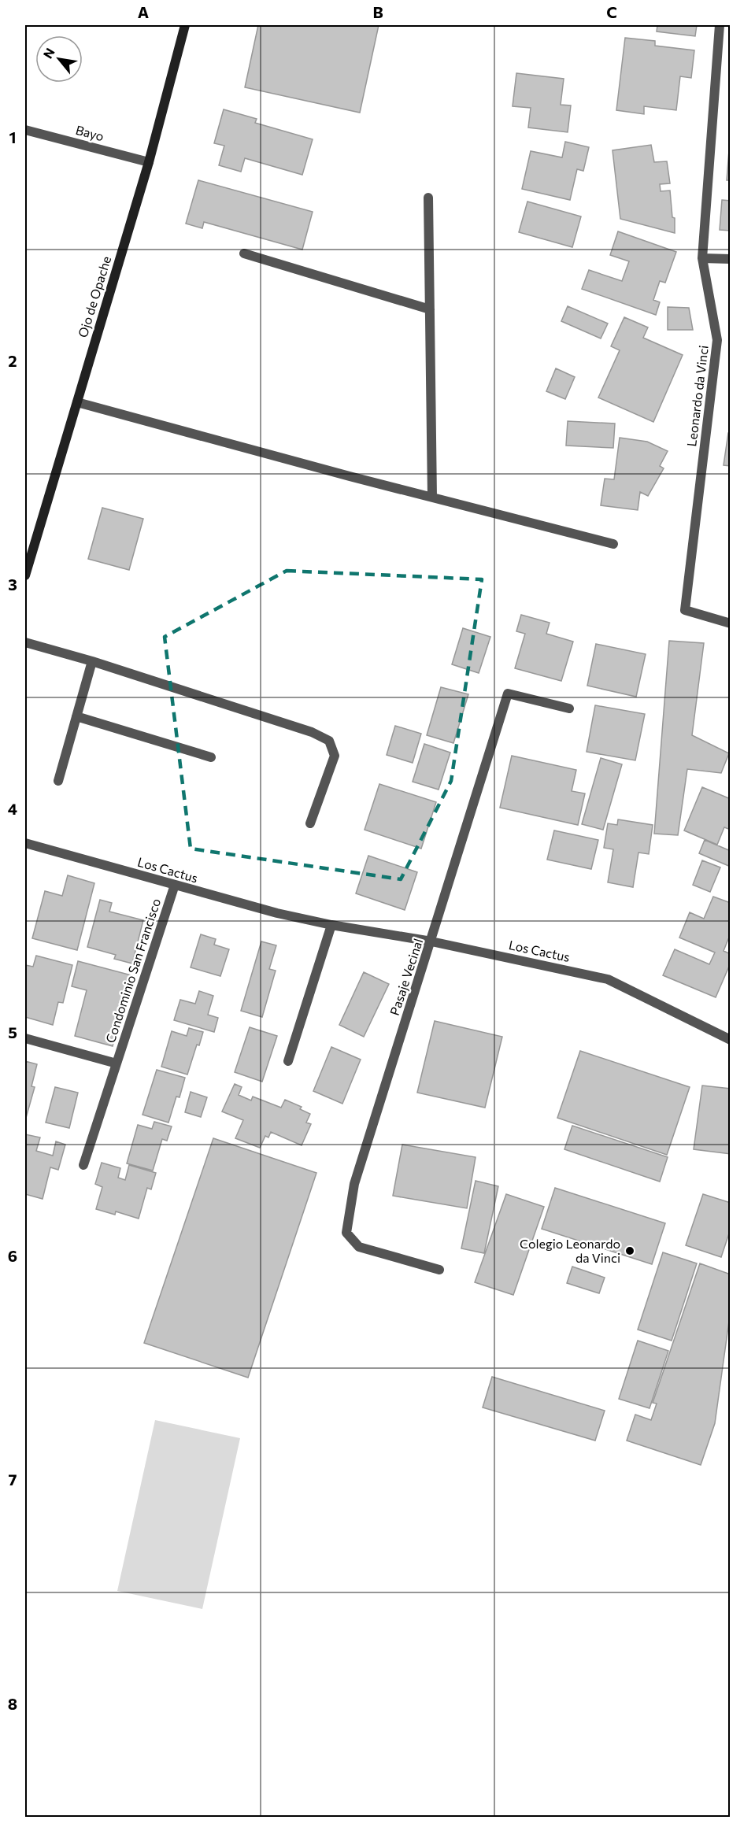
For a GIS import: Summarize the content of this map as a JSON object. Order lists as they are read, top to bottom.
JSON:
{
  "streets": {
    "main road": ["Ojo de Opache"],
    "street": [
      "Bayo",
      "Leonardo da Vinci",
      "Los Cactus",
      "Condominio San Francisco",
      "Pasaje Vecinal"
    ]
  },
  "crossings": [
    ["Bayo", "Ojo de Opache"],
    ["Los Cactus", "Condominio San Francisco"],
    ["Los Cactus", "Pasaje Vecinal"]
  ],
  "places": ["Colegio Leonardo da Vinci"],
  "north": "top left",
  "grid": {
    "columns": ["A", "B", "C"],
    "rows": [
      "1",
      "2",
      "3",
      "4",
      "5",
      "6",
      "7",
      "8"
    ]
  }
}
